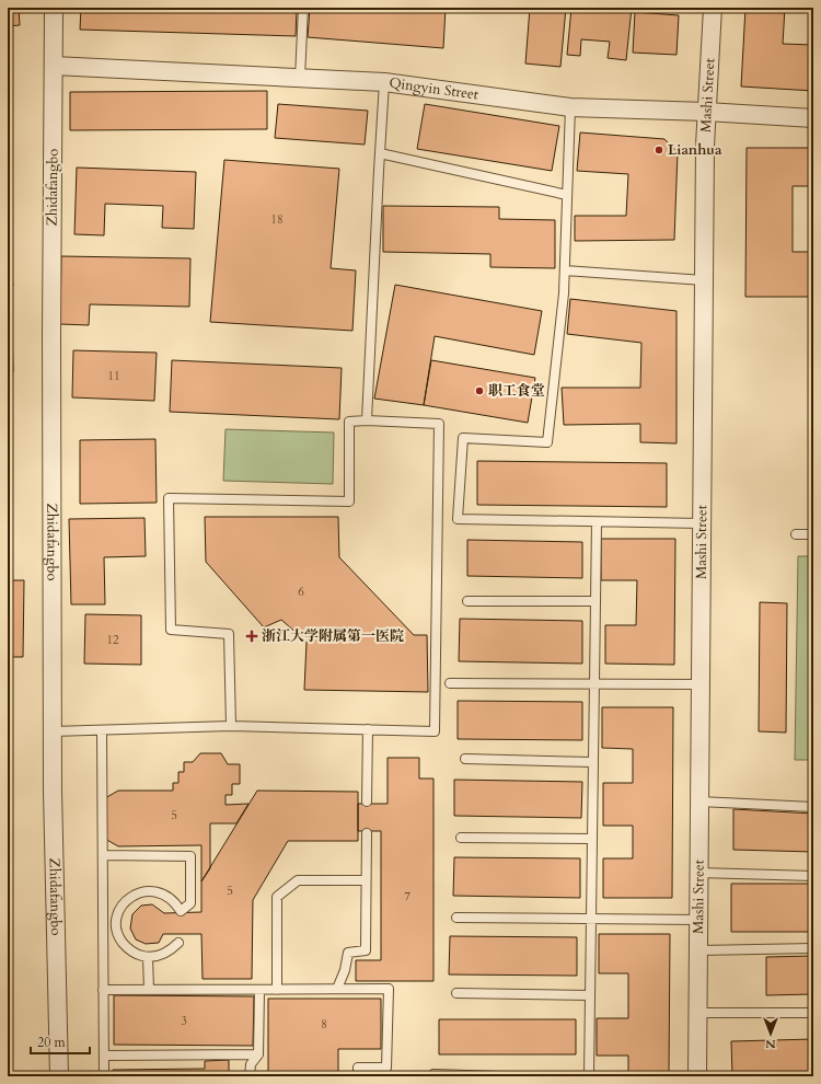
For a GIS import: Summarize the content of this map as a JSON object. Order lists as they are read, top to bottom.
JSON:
{
  "streets": {
    "street": ["Qingyin Street", "Mashi Street", "Zhidafangbo"]
  },
  "crossings": [
    ["Qingyin Street", "Mashi Street"],
    ["Qingyin Street", "Zhidafangbo"]
  ],
  "places": {
    "other": ["Lianhua", "职工食堂"],
    "health": ["浙江大学附属第一医院"]
  },
  "house_numbers": [
    "18",
    "11",
    "6",
    "12",
    "5",
    "5",
    "7",
    "3",
    "8"
  ],
  "scale_bar": "20 m",
  "north": "bottom"
}
